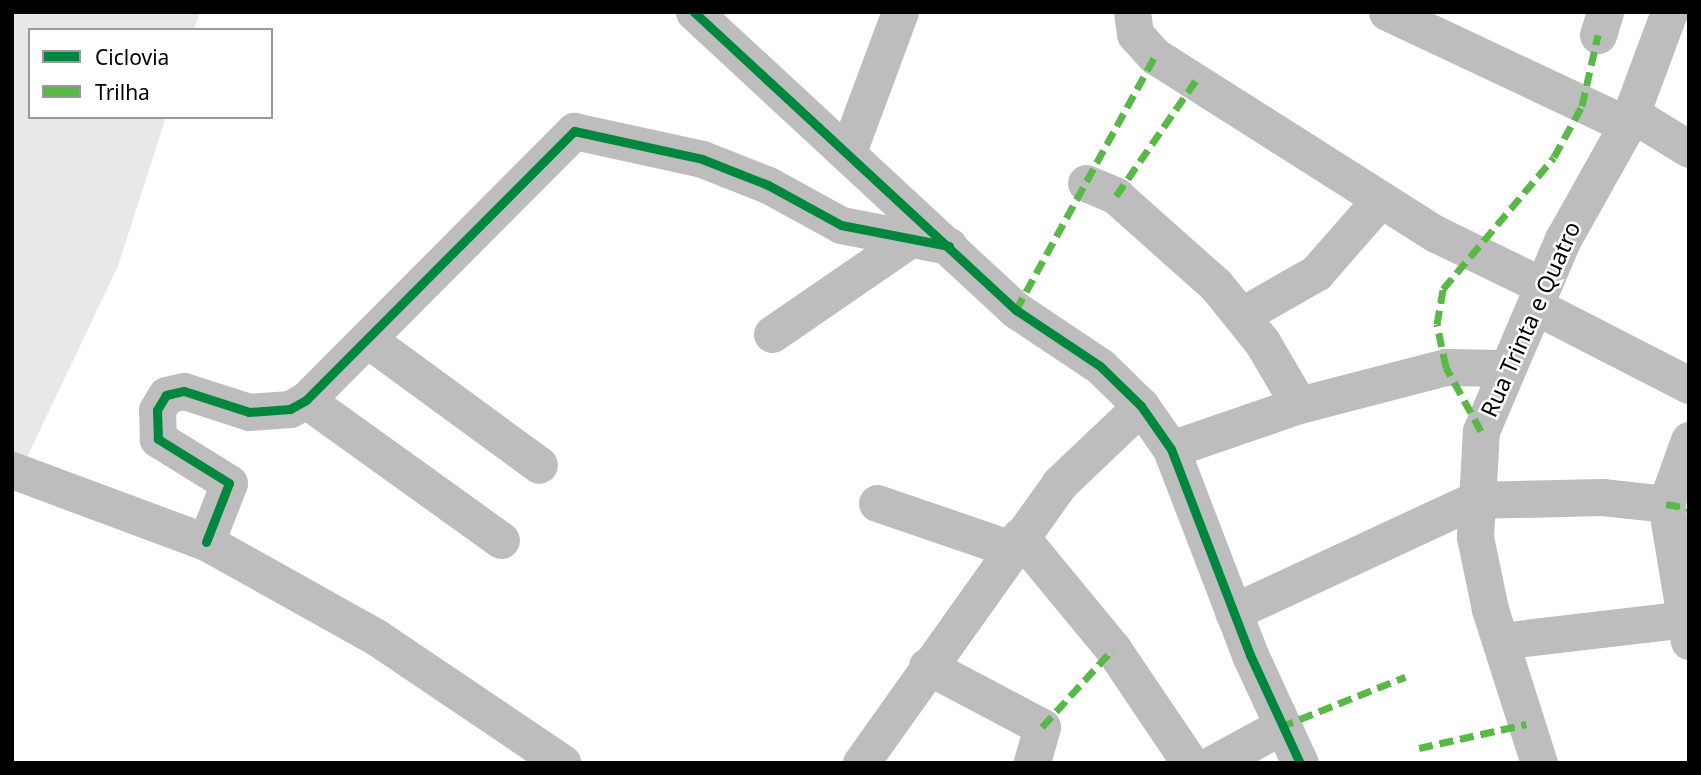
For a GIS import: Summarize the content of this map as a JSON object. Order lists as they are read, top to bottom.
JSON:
{
  "streets": {
    "street": ["Rua Trinta e Quatro"]
  },
  "legend": ["Ciclovia", "Trilha"]
}
